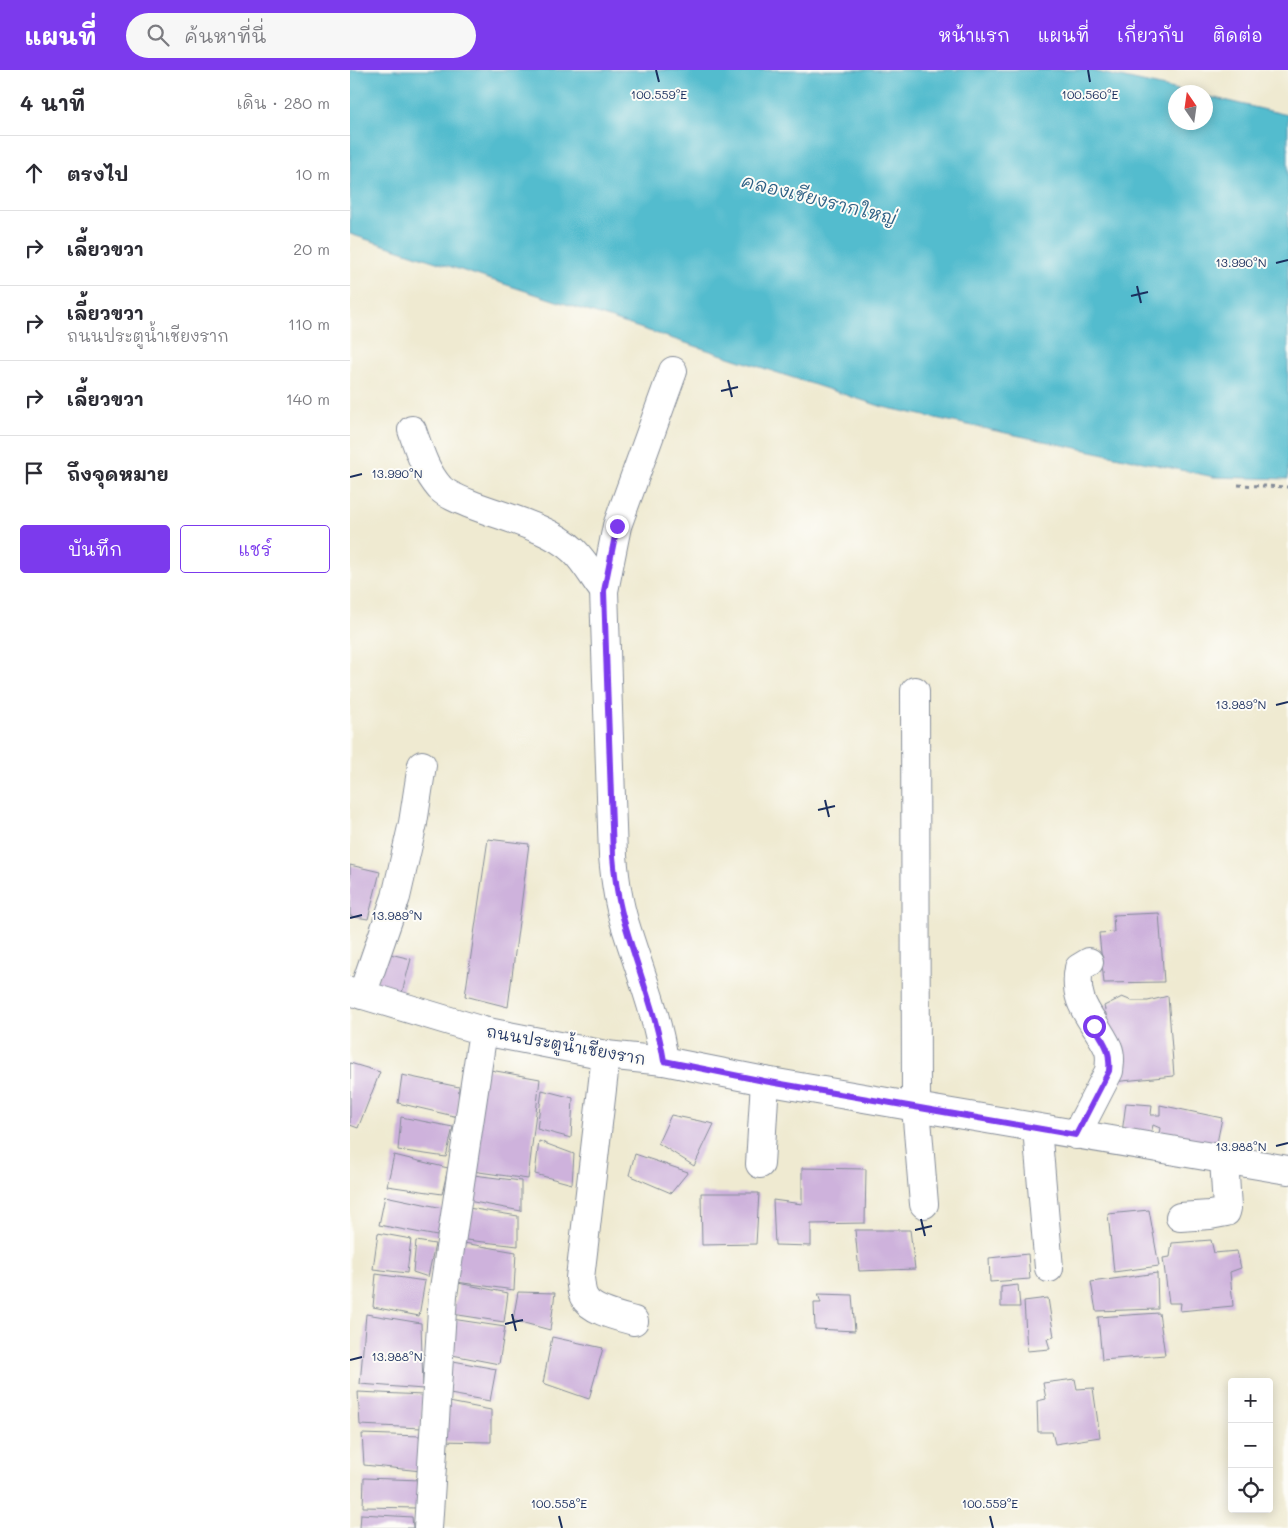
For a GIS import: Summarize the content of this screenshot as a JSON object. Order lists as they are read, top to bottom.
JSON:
{
  "streets": {
    "street": ["ถนนประตูน้ำเชียงราก"]
  },
  "water": ["คลองเชียงรากใหญ่"],
  "north": "top",
  "page": {
    "header": "แผนที่",
    "search": "ค้นหาที่นี่",
    "nav": [
      "หน้าแรก",
      "แผนที่",
      "เกี่ยวกับ",
      "ติดต่อ"
    ],
    "heading": ["4 นาที", "เดิน · 280 m"],
    "list": [
      ["ตรงไป", "10 m"],
      ["เลี้ยวขวา", "20 m"],
      ["เลี้ยวขวา", "ถนนประตูน้ำเชียงราก", "110 m"],
      ["เลี้ยวขวา", "140 m"],
      "ถึงจุดหมาย"
    ],
    "buttons": ["บันทึก", "แชร์"],
    "map_buttons": ["+", "−"]
  },
  "coordinates": [
    "100.559°E",
    "100.560°E",
    "13.990°N",
    "13.989°N",
    "13.988°N",
    "100.558°E"
  ]
}
